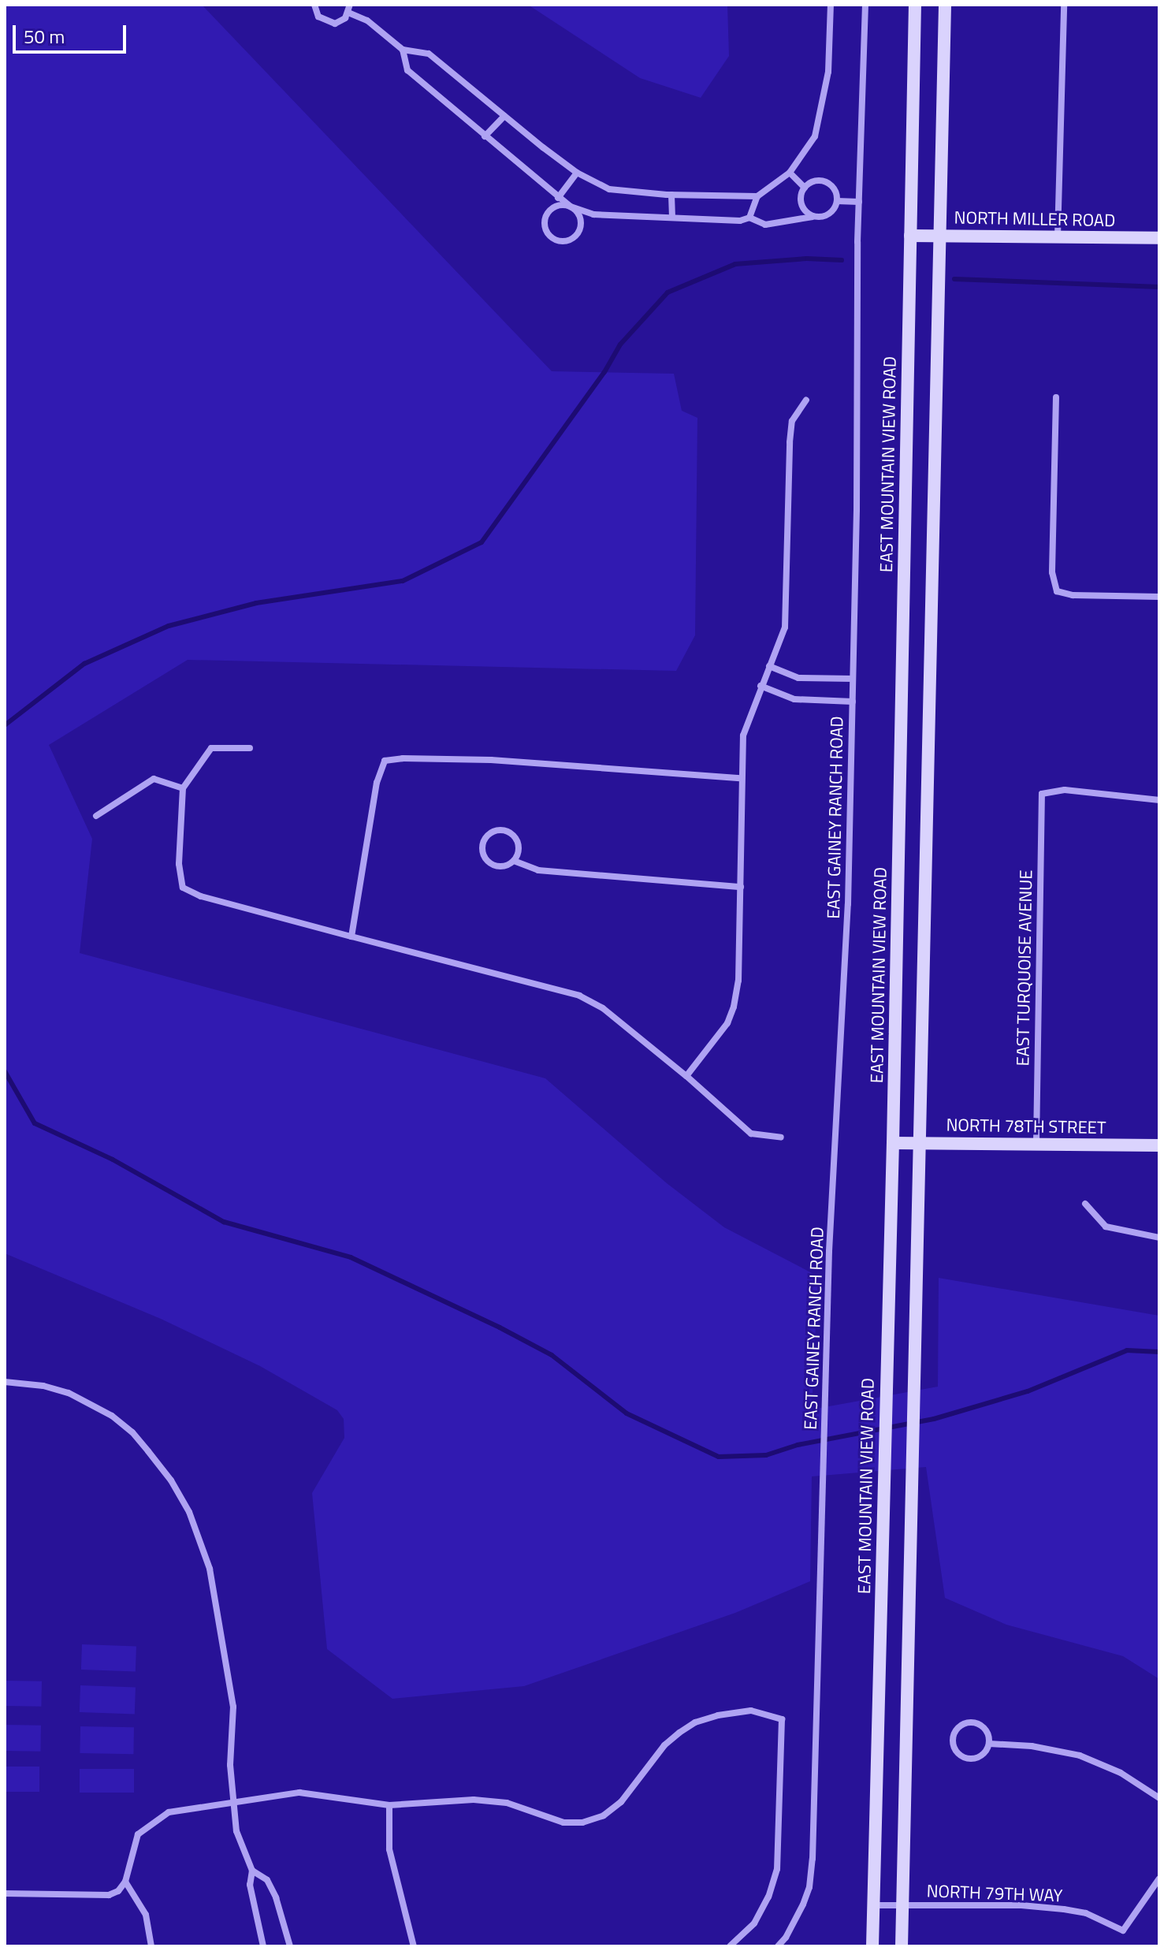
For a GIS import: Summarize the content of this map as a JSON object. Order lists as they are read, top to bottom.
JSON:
{
  "streets": {
    "main road": ["NORTH MILLER ROAD", "EAST MOUNTAIN VIEW ROAD", "NORTH 78TH STREET"],
    "street": ["EAST GAINEY RANCH ROAD", "EAST TURQUOISE AVENUE", "NORTH 79TH WAY"]
  },
  "crossings": [
    ["NORTH MILLER ROAD", "EAST MOUNTAIN VIEW ROAD"],
    ["EAST MOUNTAIN VIEW ROAD", "NORTH 78TH STREET"],
    ["EAST MOUNTAIN VIEW ROAD", "NORTH 79TH WAY"],
    ["EAST TURQUOISE AVENUE", "NORTH 78TH STREET"]
  ],
  "scale_bar": "50 m"
}
